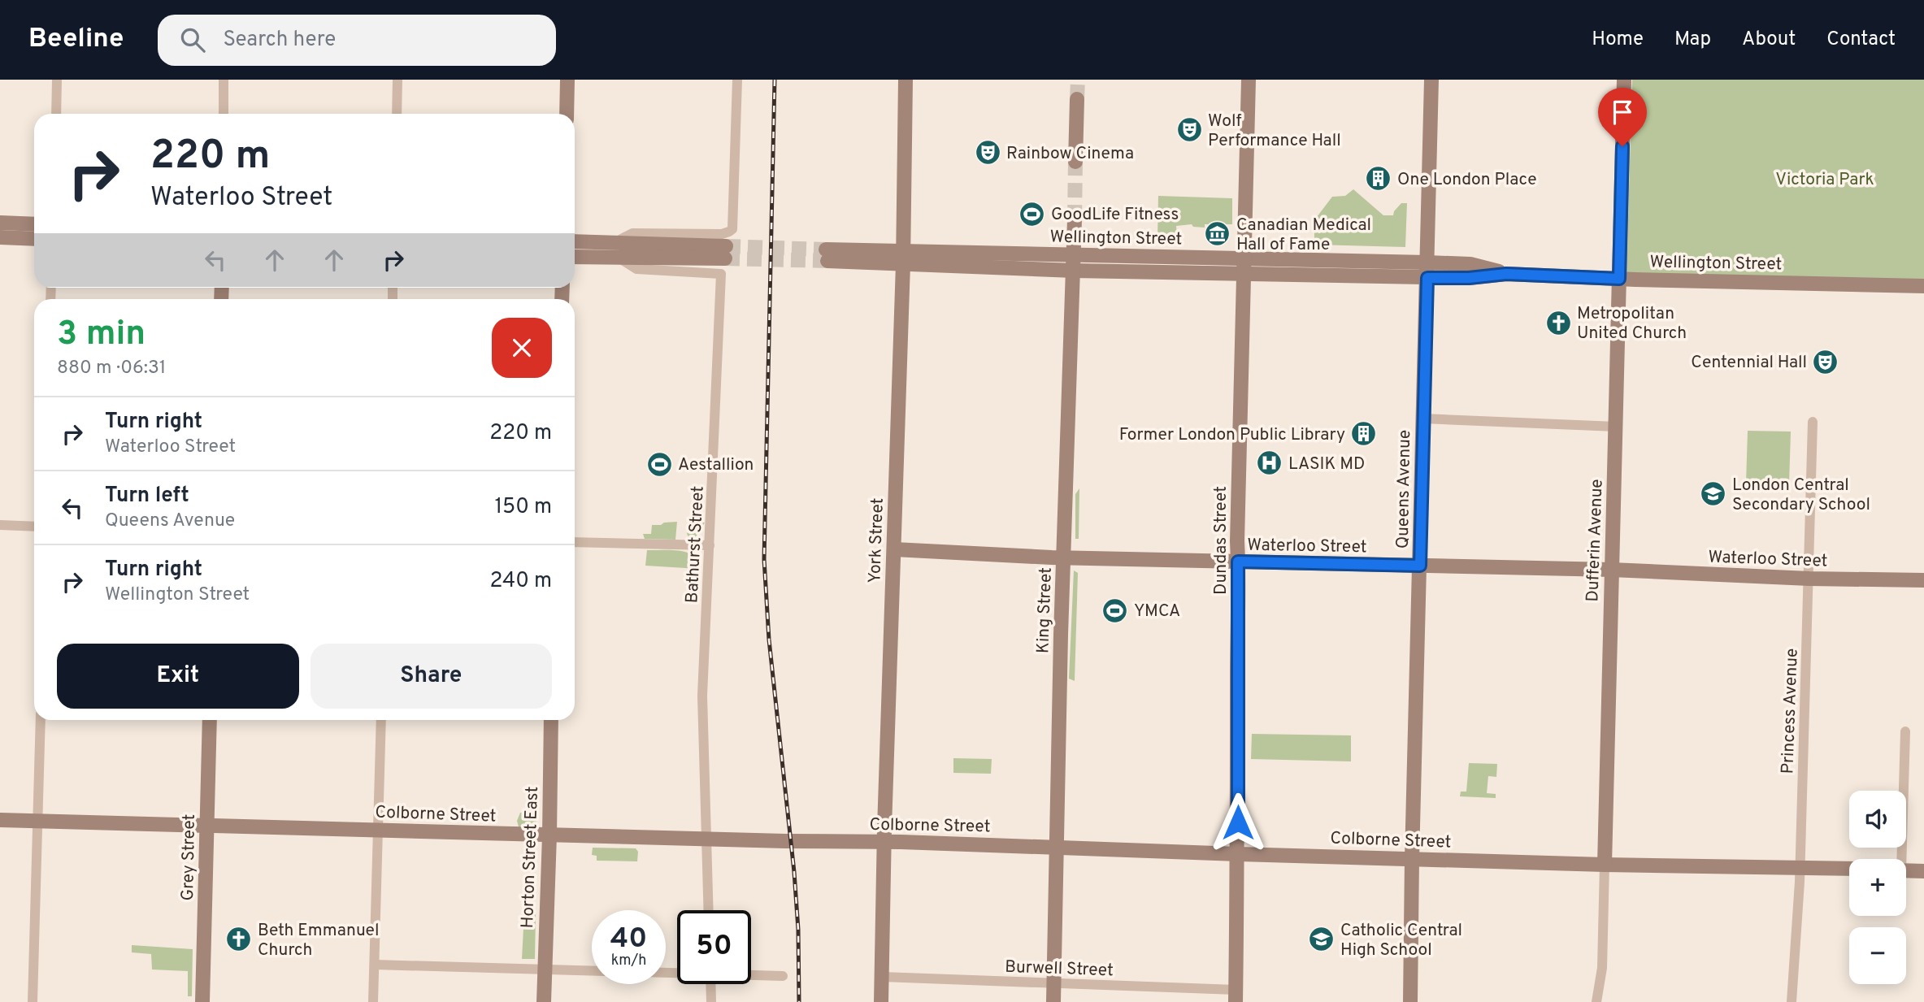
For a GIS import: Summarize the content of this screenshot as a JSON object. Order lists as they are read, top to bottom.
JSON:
{
  "streets": {
    "main road": [
      "Wellington Street",
      "Queens Avenue",
      "York Street",
      "Dundas Street",
      "Dufferin Avenue",
      "Waterloo Street",
      "King Street",
      "Colborne Street",
      "Grey Street",
      "Horton Street East"
    ],
    "street": ["Bathurst Street", "Princess Avenue", "Burwell Street"]
  },
  "crossings": [
    ["Wellington Street", "Queens Avenue"],
    ["Wellington Street", "York Street"],
    ["Wellington Street", "Dundas Street"],
    ["Wellington Street", "Dufferin Avenue"],
    ["Wellington Street", "King Street"],
    ["Queens Avenue", "Waterloo Street"],
    ["Queens Avenue", "Colborne Street"],
    ["York Street", "Waterloo Street"],
    ["York Street", "Colborne Street"],
    ["York Street", "Burwell Street"],
    ["Dundas Street", "Waterloo Street"],
    ["Dundas Street", "Colborne Street"],
    ["Dundas Street", "Burwell Street"],
    ["Dufferin Avenue", "Waterloo Street"],
    ["Dufferin Avenue", "Colborne Street"],
    ["Bathurst Street", "Colborne Street"],
    ["Waterloo Street", "King Street"],
    ["Waterloo Street", "Princess Avenue"],
    ["King Street", "Colborne Street"],
    ["King Street", "Burwell Street"],
    ["Princess Avenue", "Colborne Street"],
    ["Colborne Street", "Grey Street"],
    ["Colborne Street", "Horton Street East"]
  ],
  "parks": ["Victoria Park"],
  "places": {
    "theatre": ["Wolf Performance Hall", "Rainbow Cinema", "Centennial Hall"],
    "building": ["One London Place", "Former London Public Library"],
    "sports": ["GoodLife Fitness", "Aestallion", "YMCA"],
    "museum": ["Canadian Medical Hall of Fame"],
    "church": ["Metropolitan United Church", "Beth Emmanuel Church"],
    "hospital": ["LASIK MD"],
    "school or university": ["London Central Secondary School", "Catholic Central High School"]
  },
  "page": {
    "header": "Beeline",
    "search": "Search here",
    "nav": [
      "Home",
      "Map",
      "About",
      "Contact"
    ],
    "turn": ["220 m", "Waterloo Street"],
    "heading": ["3 min", "880 m · 06:31"],
    "list": [
      {
        "name": "Turn right",
        "note": "Waterloo Street",
        "value": "220 m"
      },
      {
        "name": "Turn left",
        "note": "Queens Avenue",
        "value": "150 m"
      },
      {
        "name": "Turn right",
        "note": "Wellington Street",
        "value": "240 m"
      }
    ],
    "buttons": ["Exit", "Share"],
    "map_buttons": ["+", "−"],
    "speed": "40 km/h",
    "limit": "50"
  }
}
